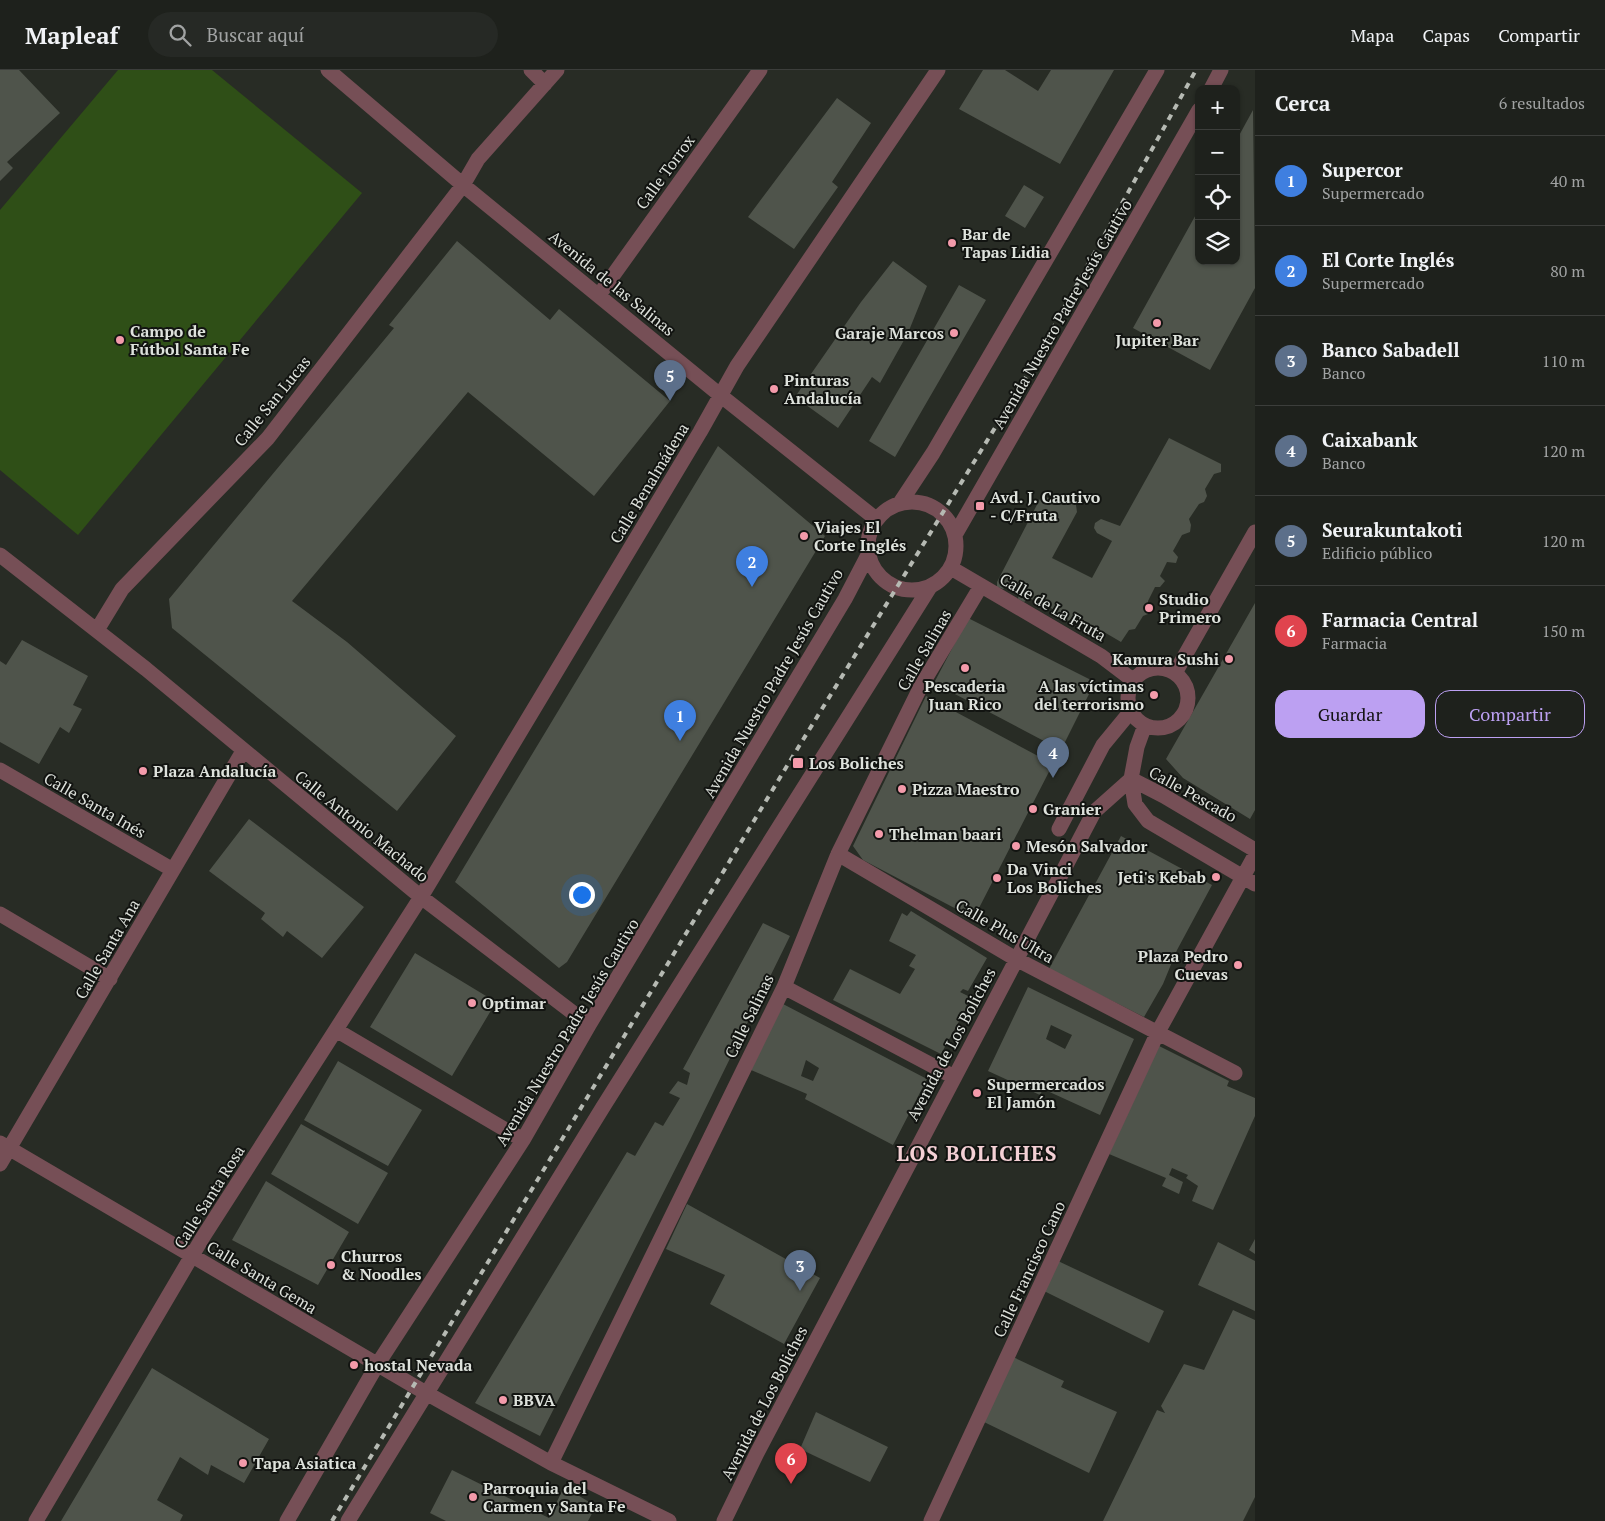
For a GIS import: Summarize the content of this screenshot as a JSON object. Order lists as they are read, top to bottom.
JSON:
{
  "streets": {
    "street": [
      "Calle Torrox",
      "Avenida de las Salinas",
      "Avenida Nuestro Padre Jesús Cautivo",
      "Calle San Lucas",
      "Calle Benalmádena",
      "Calle de La Fruta",
      "Calle Salinas",
      "Calle Pescado",
      "Calle Santa Inés",
      "Calle Antonio Machado",
      "Calle Plus Ultra",
      "Calle Santa Ana",
      "Avenida de Los Boliches",
      "Calle Santa Rosa",
      "Calle Francisco Cano",
      "Calle Santa Gema"
    ]
  },
  "crossings": [
    ["Calle Torrox", "Avenida de las Salinas"],
    ["Avenida de las Salinas", "Avenida Nuestro Padre Jesús Cautivo"],
    ["Avenida de las Salinas", "Calle San Lucas"],
    ["Avenida de las Salinas", "Calle Benalmádena"],
    ["Avenida de las Salinas", "Calle de La Fruta"],
    ["Avenida Nuestro Padre Jesús Cautivo", "Calle de La Fruta"],
    ["Avenida Nuestro Padre Jesús Cautivo", "Calle Antonio Machado"],
    ["Avenida Nuestro Padre Jesús Cautivo", "Calle Santa Gema"],
    ["Calle San Lucas", "Calle Antonio Machado"],
    ["Calle Benalmádena", "Calle Antonio Machado"],
    ["Calle Benalmádena", "Calle Santa Rosa"],
    ["Calle de La Fruta", "Calle Salinas"],
    ["Calle Salinas", "Calle Plus Ultra"],
    ["Calle Salinas", "Calle Santa Gema"],
    ["Calle Pescado", "Avenida de Los Boliches"],
    ["Calle Pescado", "Calle Francisco Cano"],
    ["Calle Santa Inés", "Calle Santa Ana"],
    ["Calle Antonio Machado", "Calle Santa Ana"],
    ["Calle Antonio Machado", "Calle Santa Rosa"],
    ["Calle Plus Ultra", "Avenida de Los Boliches"],
    ["Calle Plus Ultra", "Calle Francisco Cano"],
    ["Calle Santa Ana", "Calle Santa Gema"],
    ["Calle Santa Rosa", "Calle Santa Gema"]
  ],
  "districts": ["LOS BOLICHES"],
  "places": {
    "other": [
      "Bar de Tapas Lidia",
      "Jupiter Bar",
      "Garaje Marcos",
      "Campo de Fútbol Santa Fe",
      "Pinturas Andalucía",
      "Viajes El Corte Inglés",
      "Studio Primero",
      "Kamura Sushi",
      "Pescaderia Juan Rico",
      "A las víctimas del terrorismo",
      "Plaza Andalucía",
      "Pizza Maestro",
      "Granier",
      "Thelman baari",
      "Mesón Salvador",
      "Jeti's Kebab",
      "Da Vinci Los Boliches",
      "Plaza Pedro Cuevas",
      "Optimar",
      "Supermercados El Jamón",
      "Churros & Noodles",
      "hostal Nevada",
      "BBVA",
      "Tapa Asiatica",
      "Parroquia del Carmen y Santa Fe"
    ],
    "transit": ["Avd. J. Cautivo - C/Fruta", "Los Boliches"]
  },
  "page": {
    "header": "Mapleaf",
    "search": "Buscar aquí",
    "nav": ["Mapa", "Capas", "Compartir"],
    "heading": ["Cerca", "6 resultados"],
    "map_buttons": ["+", "−"],
    "list": [
      {
        "mark": "1",
        "name": "Supercor",
        "note": "Supermercado",
        "value": "40 m"
      },
      {
        "mark": "2",
        "name": "El Corte Inglés",
        "note": "Supermercado",
        "value": "80 m"
      },
      {
        "mark": "3",
        "name": "Banco Sabadell",
        "note": "Banco",
        "value": "110 m"
      },
      {
        "mark": "4",
        "name": "Caixabank",
        "note": "Banco",
        "value": "120 m"
      },
      {
        "mark": "5",
        "name": "Seurakuntakoti",
        "note": "Edificio público",
        "value": "120 m"
      },
      {
        "mark": "6",
        "name": "Farmacia Central",
        "note": "Farmacia",
        "value": "150 m"
      }
    ],
    "pins": [
      "5",
      "2",
      "1",
      "4",
      "3",
      "6"
    ],
    "buttons": ["Guardar", "Compartir"]
  }
}
